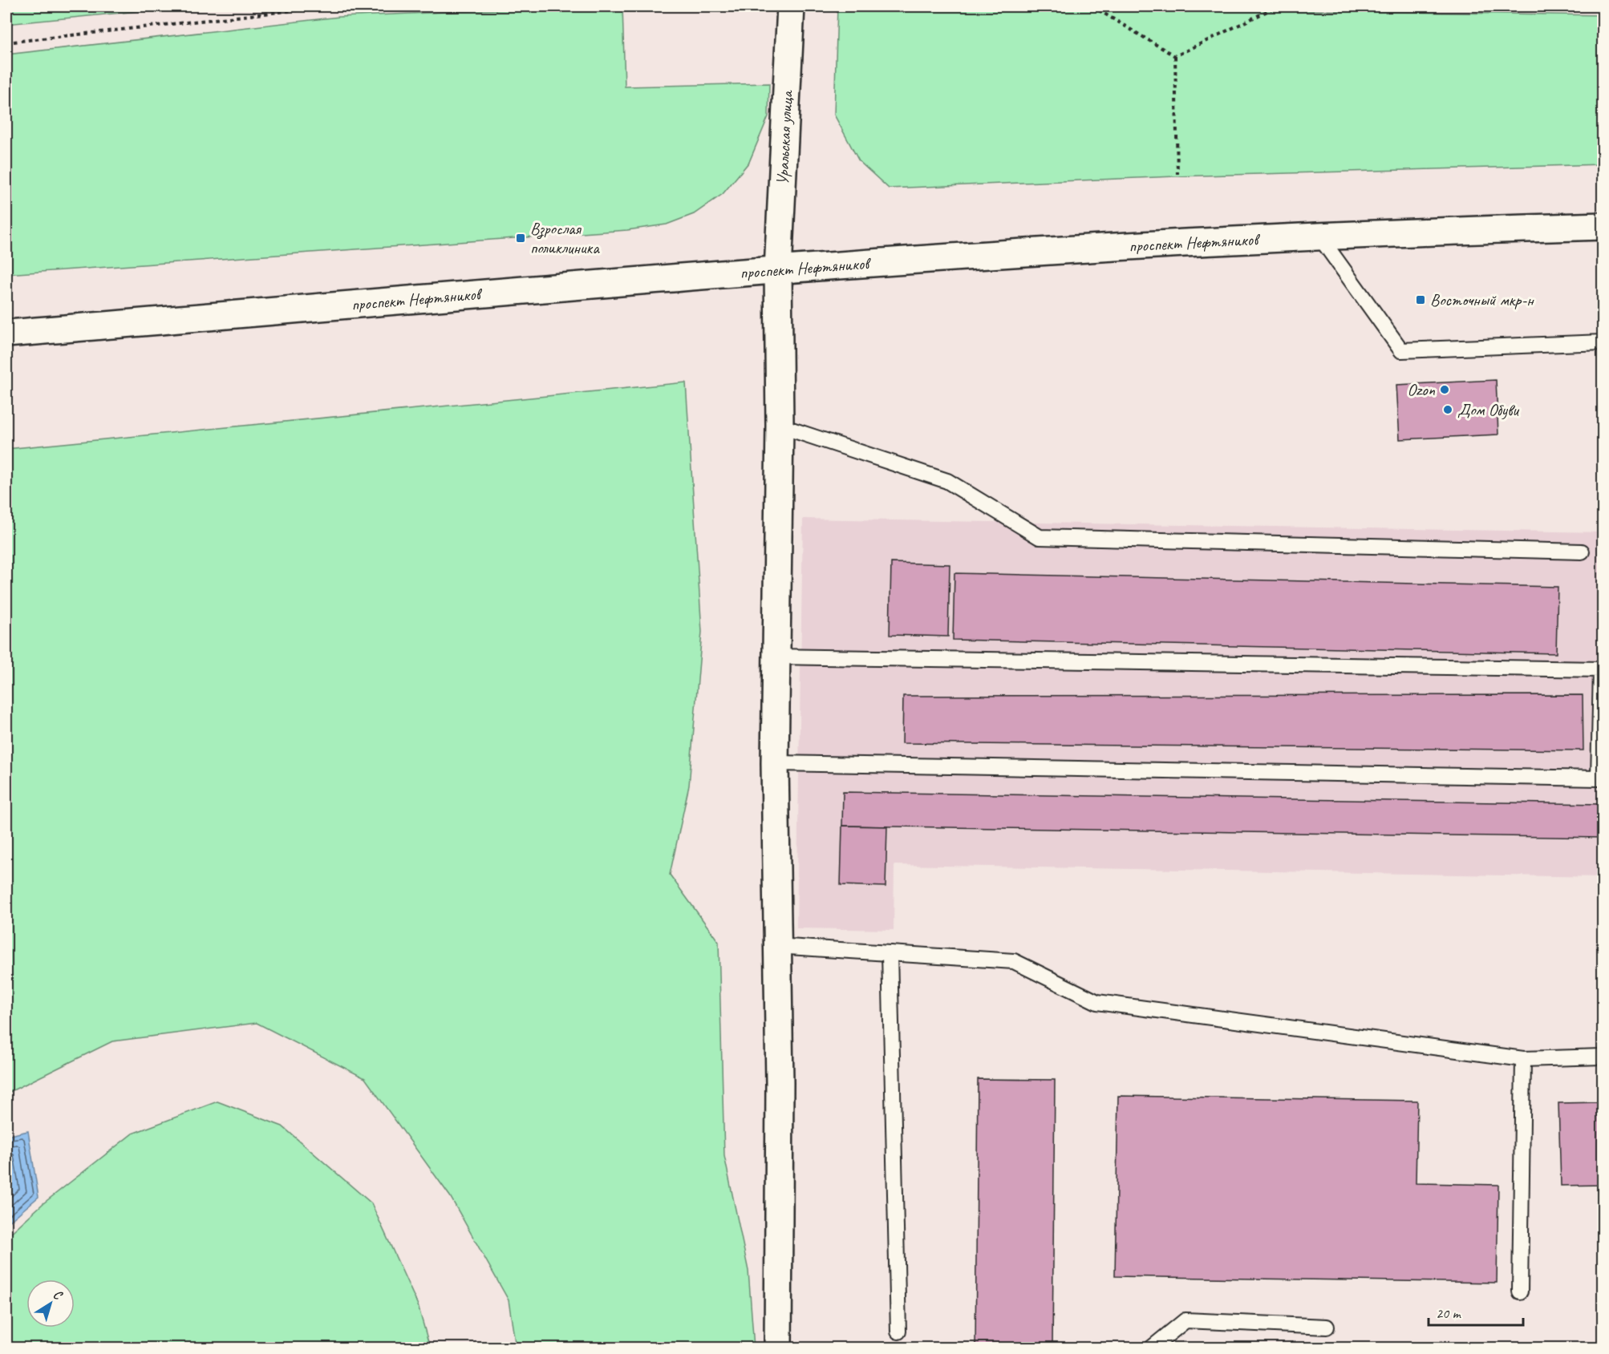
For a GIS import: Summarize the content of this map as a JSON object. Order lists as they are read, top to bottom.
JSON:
{
  "streets": {
    "main road": ["Уральская улица", "проспект Нефтяников"]
  },
  "crossings": [
    ["Уральская улица", "проспект Нефтяников"]
  ],
  "places": {
    "transit": ["Взрослая поликлиника", "Восточный мкр-н"],
    "other": ["Ozon", "Дом Обуви"]
  },
  "scale_bar": "20 m",
  "north": "top right"
}
